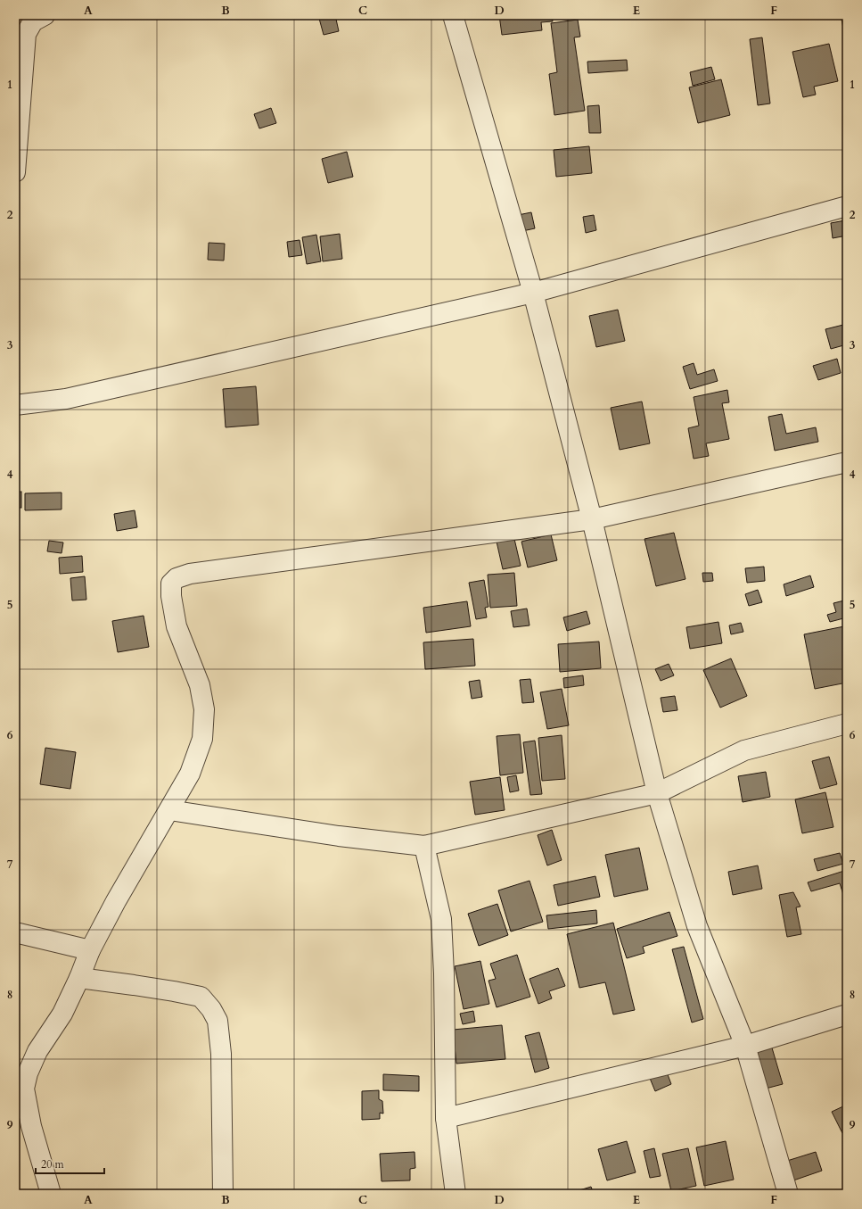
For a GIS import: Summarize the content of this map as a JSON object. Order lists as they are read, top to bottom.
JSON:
{
  "scale_bar": "20 m",
  "grid": {
    "columns": [
      "A",
      "B",
      "C",
      "D",
      "E",
      "F"
    ],
    "rows": [
      "1",
      "2",
      "3",
      "4",
      "5",
      "6",
      "7",
      "8",
      "9"
    ]
  }
}
